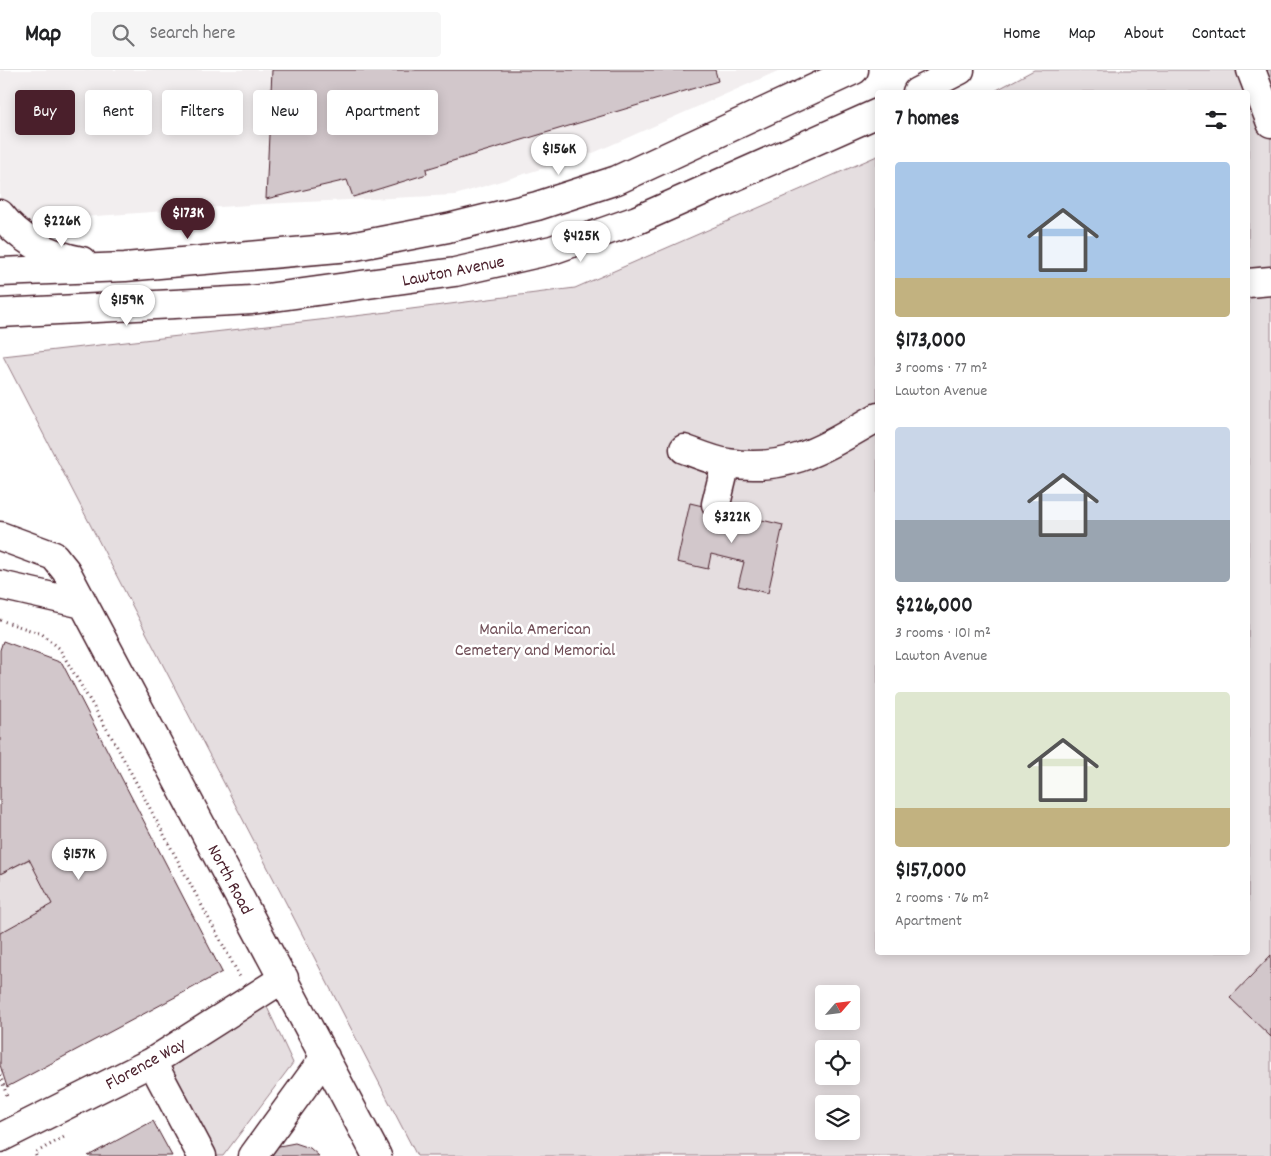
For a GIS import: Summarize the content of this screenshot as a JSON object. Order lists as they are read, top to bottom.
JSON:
{
  "streets": {
    "main road": ["Lawton Avenue", "North Road", "Florence Way"]
  },
  "crossings": [
    ["North Road", "Florence Way"]
  ],
  "parks": ["Manila American Cemetery and Memorial"],
  "north": "top right",
  "page": {
    "header": "Map",
    "search": "Search here",
    "nav": [
      "Home",
      "Map",
      "About",
      "Contact"
    ],
    "chip": [
      "Buy",
      "Rent",
      "Filters",
      "New",
      "Apartment"
    ],
    "heading": "7 homes",
    "price": [
      "$156K",
      "$173K",
      "$226K",
      "$425K",
      "$159K",
      "$322K",
      "$157K"
    ],
    "list": [
      {
        "name": "$173,000",
        "note": "3 rooms · 77 m² · Lawton Avenue"
      },
      {
        "name": "$226,000",
        "note": "3 rooms · 101 m² · Lawton Avenue"
      },
      {
        "name": "$157,000",
        "note": "2 rooms · 76 m² · Apartment"
      }
    ]
  }
}
